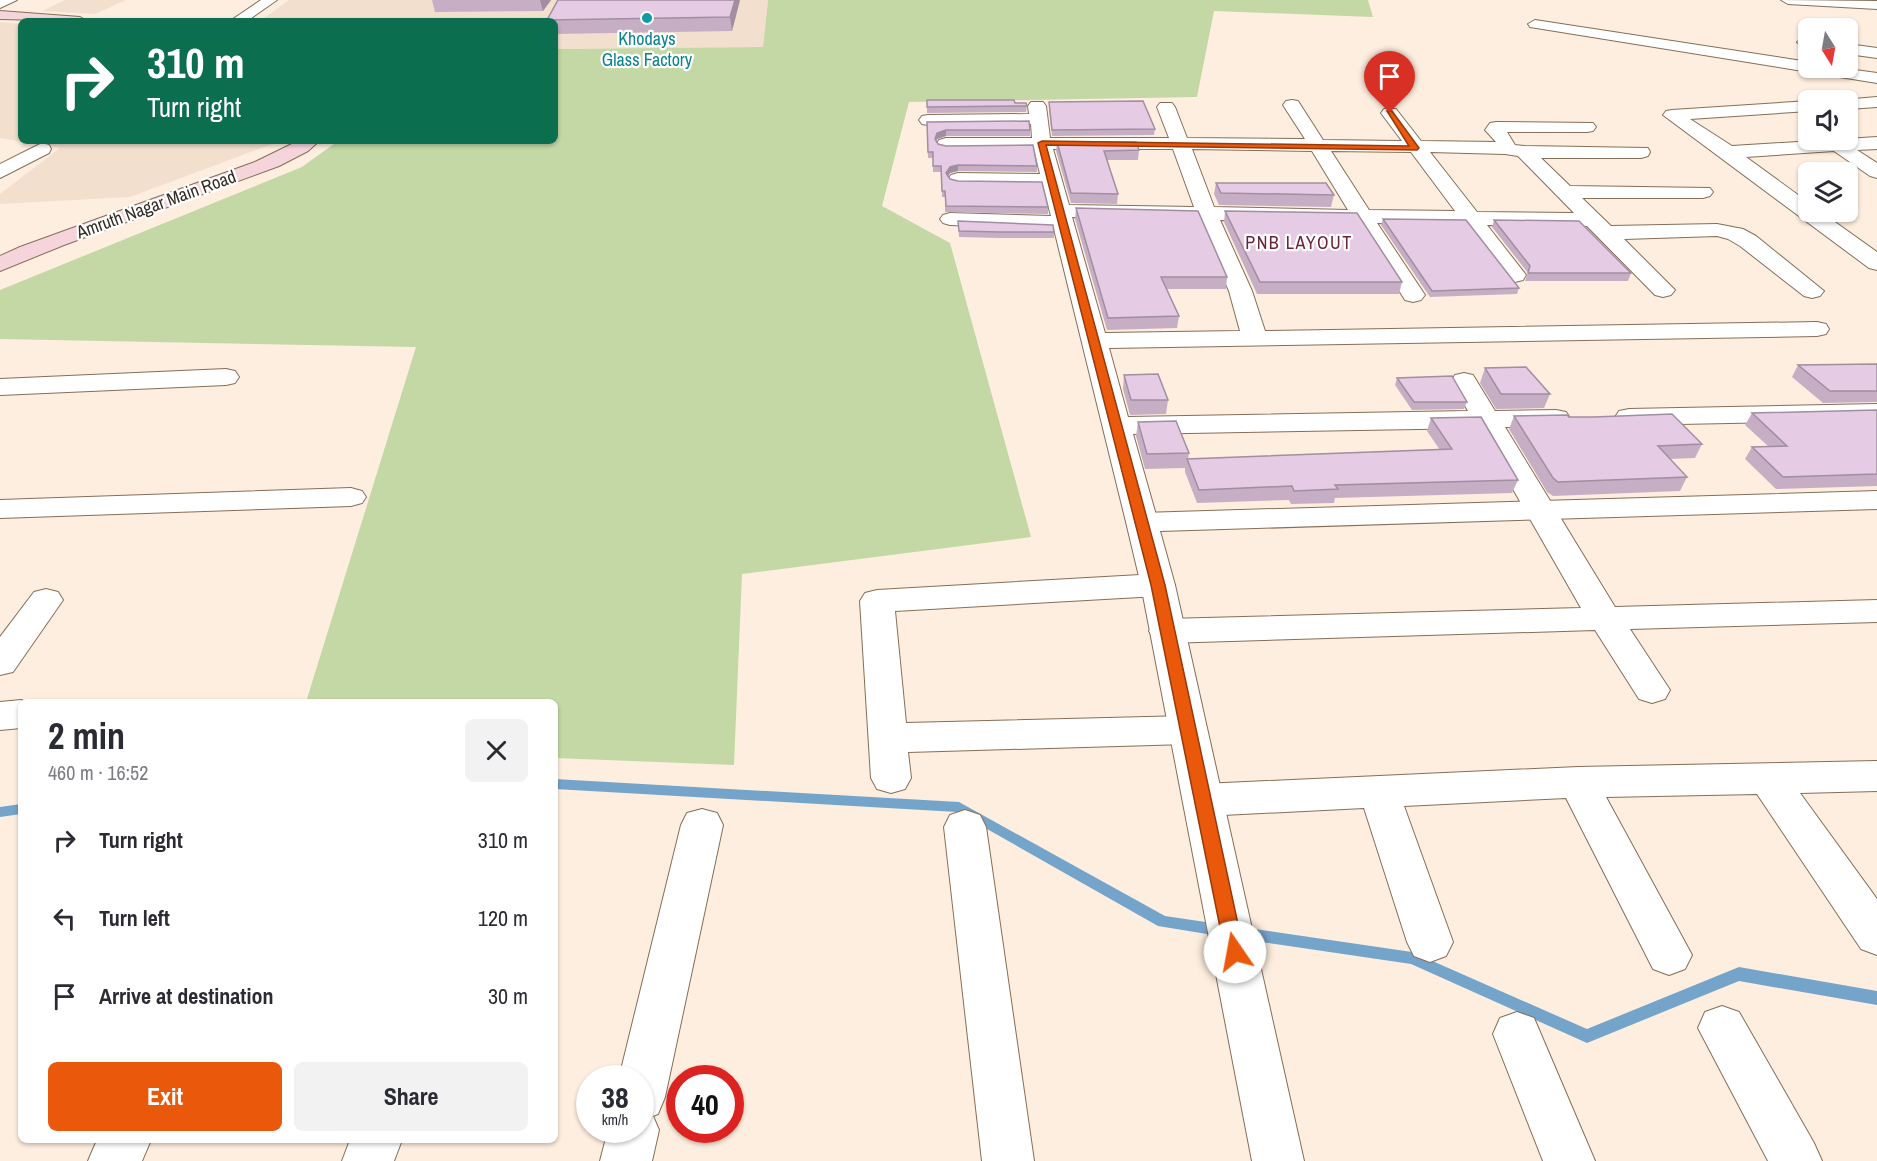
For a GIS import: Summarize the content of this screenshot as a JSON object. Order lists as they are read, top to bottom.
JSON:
{
  "streets": {
    "main road": ["Amruth Nagar Main Road"]
  },
  "districts": ["PNB LAYOUT"],
  "places": ["Khodays Glass Factory"],
  "north": "bottom",
  "page": {
    "turn": ["310 m", "Turn right"],
    "heading": ["2 min", "460 m · 16:52"],
    "list": [
      {
        "name": "Turn right",
        "value": "310 m"
      },
      {
        "name": "Turn left",
        "value": "120 m"
      },
      {
        "name": "Arrive at destination",
        "value": "30 m"
      }
    ],
    "buttons": ["Exit", "Share"],
    "speed": "38 km/h",
    "limit": "40"
  }
}
